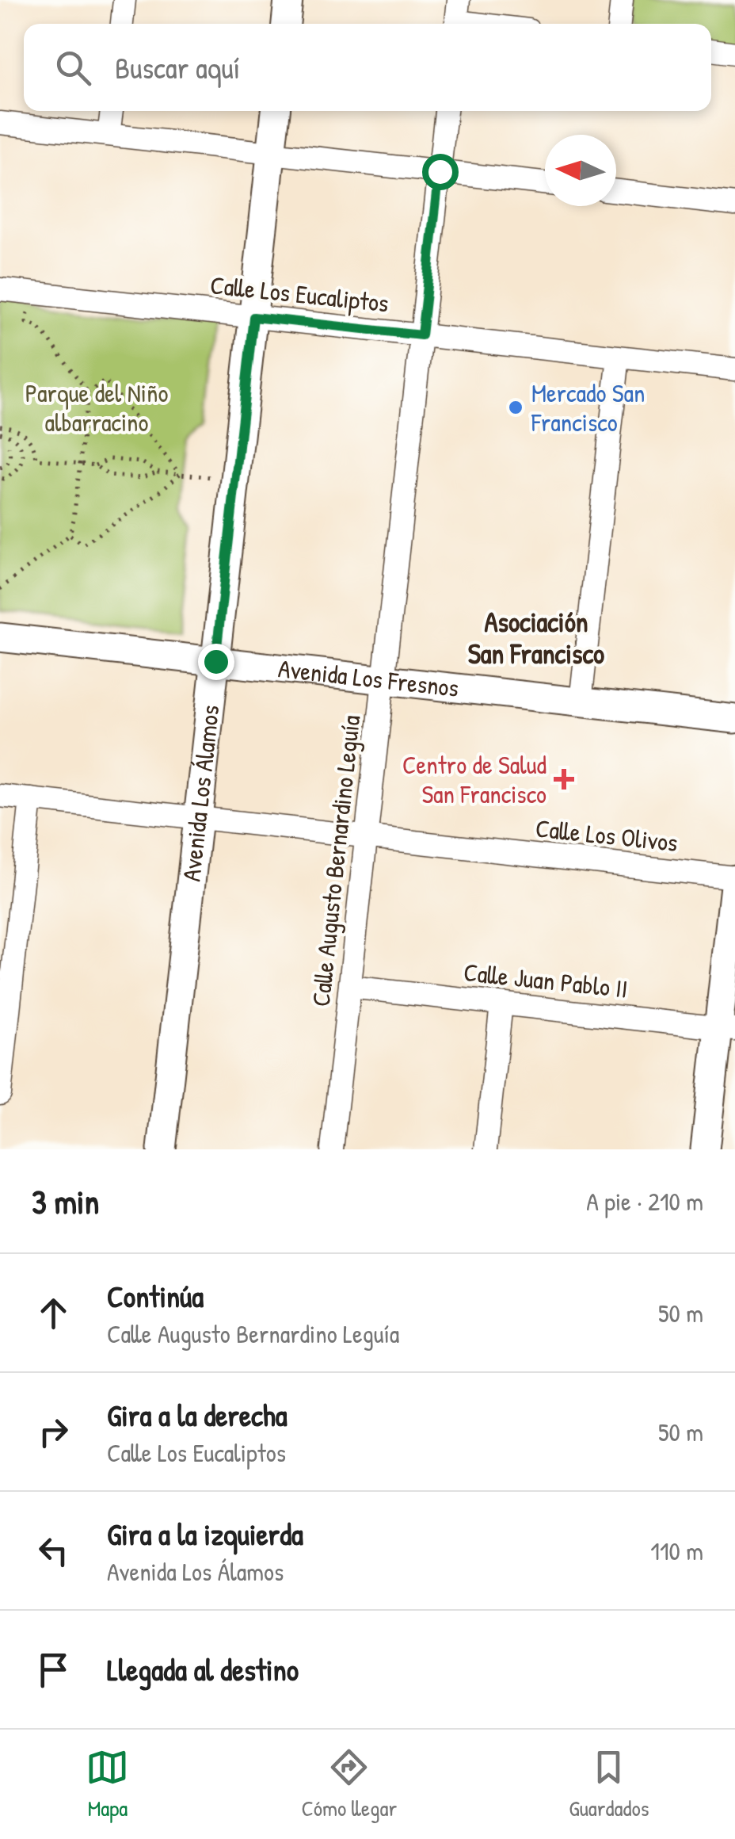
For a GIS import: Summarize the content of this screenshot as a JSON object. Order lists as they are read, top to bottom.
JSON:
{
  "streets": {
    "street": [
      "Calle Los Eucaliptos",
      "Avenida Los Fresnos",
      "Avenida Los Álamos",
      "Calle Los Olivos",
      "Calle Augusto Bernardino Leguía",
      "Calle Juan Pablo II"
    ]
  },
  "crossings": [
    ["Calle Los Eucaliptos", "Avenida Los Álamos"],
    ["Calle Los Eucaliptos", "Calle Augusto Bernardino Leguía"],
    ["Avenida Los Fresnos", "Avenida Los Álamos"],
    ["Avenida Los Fresnos", "Calle Augusto Bernardino Leguía"],
    ["Avenida Los Álamos", "Calle Los Olivos"],
    ["Calle Los Olivos", "Calle Augusto Bernardino Leguía"],
    ["Calle Augusto Bernardino Leguía", "Calle Juan Pablo II"]
  ],
  "districts": ["Asociación San Francisco"],
  "parks": ["Parque del Niño albarracino"],
  "places": {
    "other": ["Mercado San Francisco"],
    "health": ["Centro de Salud San Francisco"]
  },
  "north": "left",
  "page": {
    "search": "Buscar aquí",
    "heading": ["3 min", "A pie · 210 m"],
    "list": [
      ["Continúa", "Calle Augusto Bernardino Leguía", "50 m"],
      ["Gira a la derecha", "Calle Los Eucaliptos", "50 m"],
      ["Gira a la izquierda", "Avenida Los Álamos", "110 m"],
      "Llegada al destino"
    ],
    "nav": ["Mapa", "Cómo llegar", "Guardados"]
  }
}
